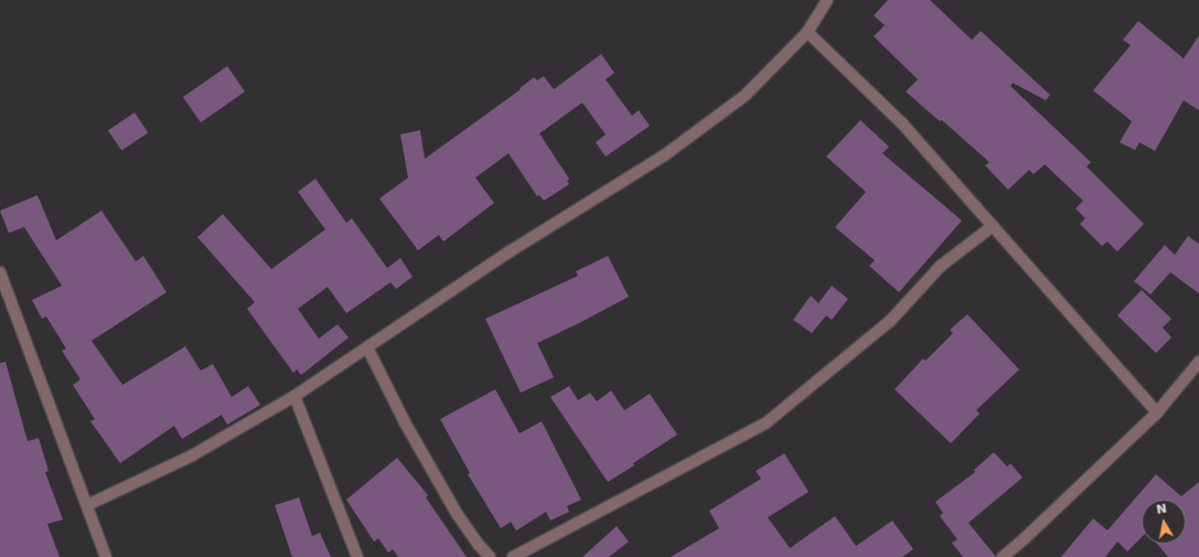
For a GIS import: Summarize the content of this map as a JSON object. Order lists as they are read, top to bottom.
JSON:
{
  "north": "top"
}
